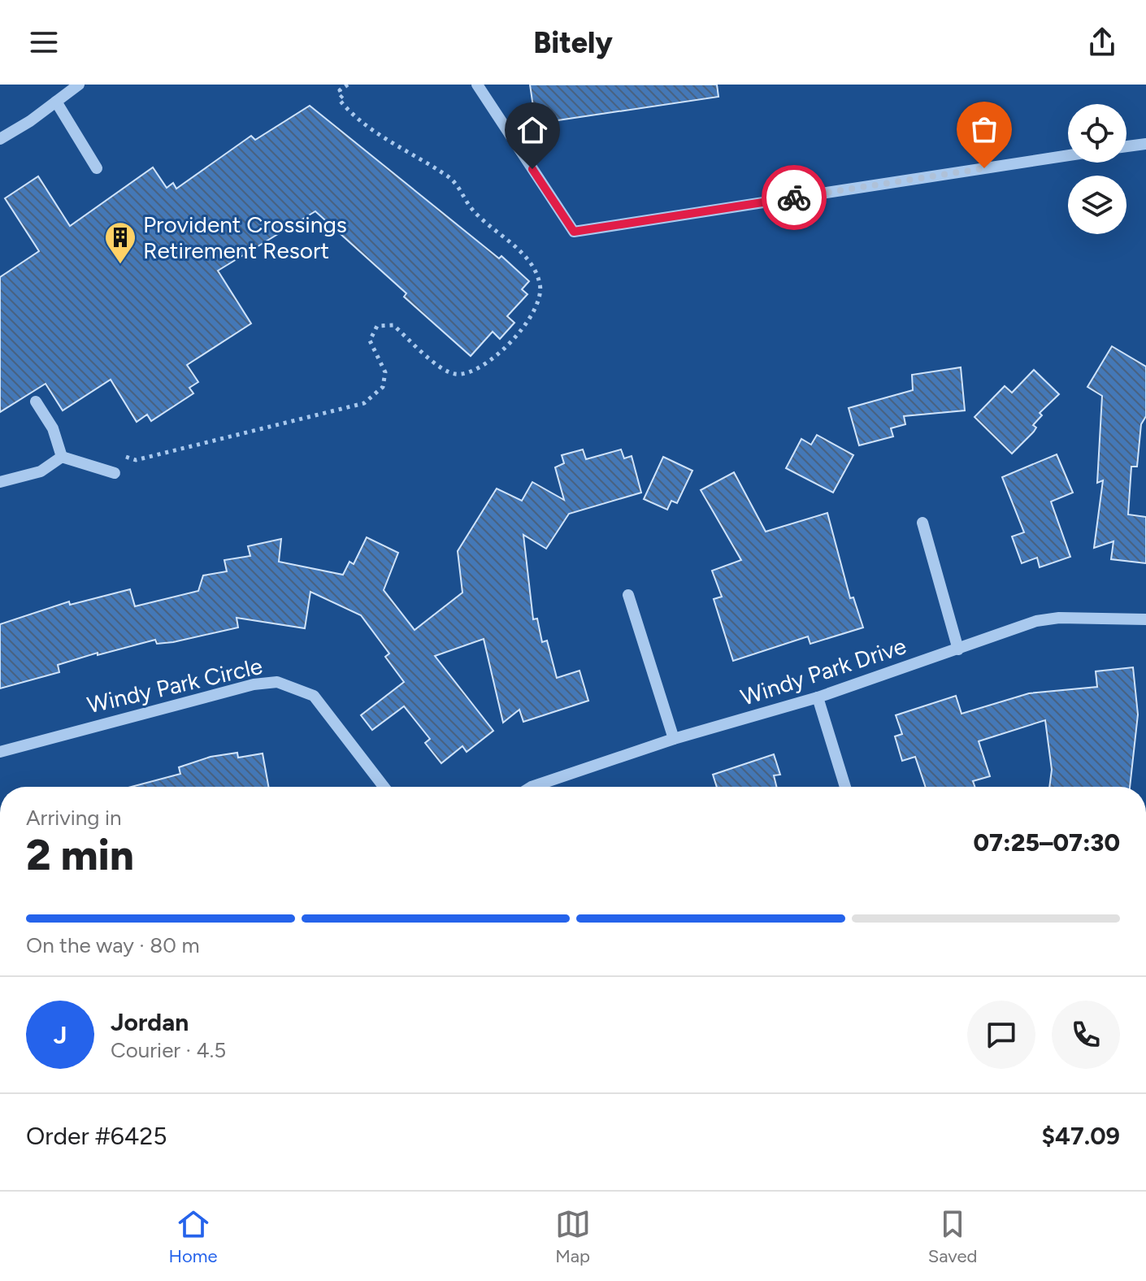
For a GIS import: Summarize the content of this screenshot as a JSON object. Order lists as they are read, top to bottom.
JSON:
{
  "streets": {
    "street": ["Windy Park Drive", "Windy Park Circle"]
  },
  "places": {
    "building": ["Provident Crossings Retirement Resort"]
  },
  "page": {
    "header": "Bitely",
    "heading": ["2 min", "Arriving in", "07:25–07:30"],
    "panel": [
      "Jordan",
      "Courier · 4.5",
      "Order #6425",
      "$47.09"
    ],
    "bar": "On the way · 80 m",
    "round": "J",
    "tabs": ["Home", "Map", "Saved"]
  }
}
